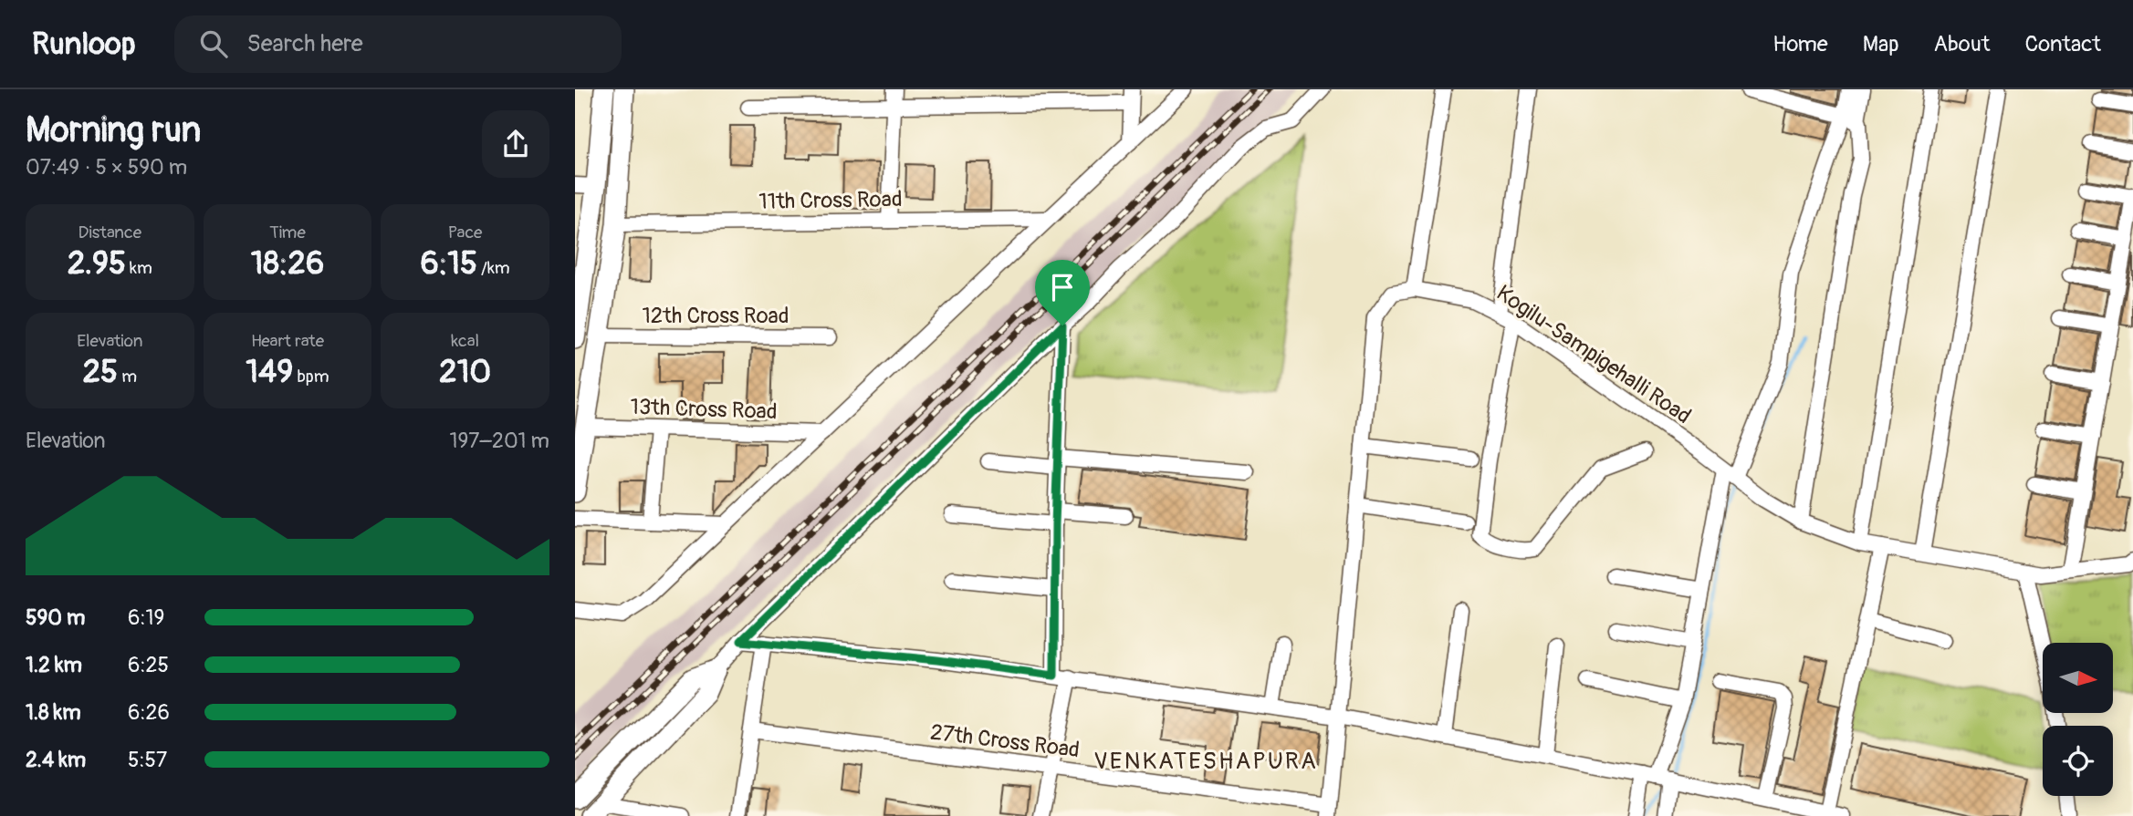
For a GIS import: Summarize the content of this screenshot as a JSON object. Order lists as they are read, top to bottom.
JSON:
{
  "streets": {
    "street": [
      "11th Cross Road",
      "12th Cross Road",
      "Kogilu-Sampigehalli Road",
      "13th Cross Road",
      "27th Cross Road"
    ]
  },
  "districts": ["VENKATESHAPURA"],
  "north": "right",
  "page": {
    "header": "Runloop",
    "search": "Search here",
    "nav": [
      "Home",
      "Map",
      "About",
      "Contact"
    ],
    "heading": ["Morning run", "07:49 · 5 × 590 m"],
    "stats": [
      ["Distance", "2.95 km"],
      ["Time", "18:26"],
      ["Pace", "6:15 /km"],
      ["Elevation", "25 m"],
      ["Heart rate", "149 bpm"],
      ["kcal", "210"]
    ],
    "chart": ["Elevation", "197–201 m"],
    "list": [
      {
        "name": "590 m",
        "note": "6:19"
      },
      {
        "name": "1.2 km",
        "note": "6:25"
      },
      {
        "name": "1.8 km",
        "note": "6:26"
      },
      {
        "name": "2.4 km",
        "note": "5:57"
      }
    ]
  }
}
